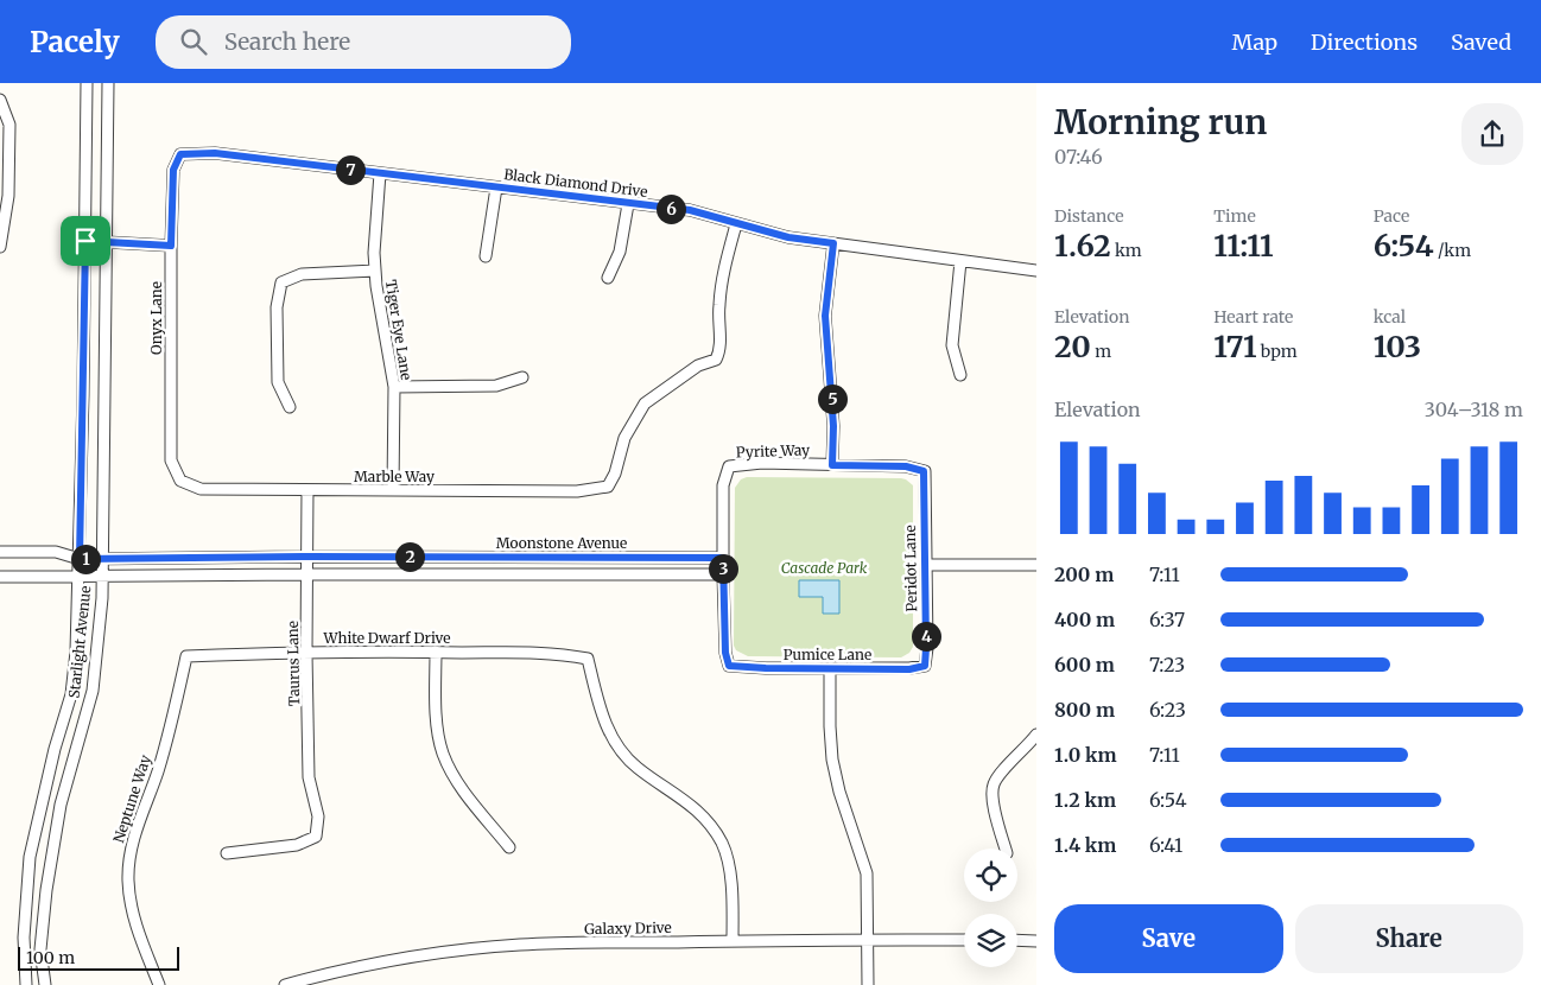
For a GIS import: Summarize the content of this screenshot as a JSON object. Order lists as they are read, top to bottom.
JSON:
{
  "streets": {
    "street": [
      "Black Diamond Drive",
      "Onyx Lane",
      "Tiger Eye Lane",
      "Pyrite Way",
      "Marble Way",
      "Moonstone Avenue",
      "Peridot Lane",
      "White Dwarf Drive",
      "Starlight Avenue",
      "Pumice Lane",
      "Taurus Lane",
      "Neptune Way",
      "Galaxy Drive"
    ]
  },
  "crossings": [
    ["Black Diamond Drive", "Onyx Lane"],
    ["Black Diamond Drive", "Tiger Eye Lane"],
    ["Black Diamond Drive", "Marble Way"],
    ["Onyx Lane", "Marble Way"],
    ["Tiger Eye Lane", "Marble Way"],
    ["Pyrite Way", "Moonstone Avenue"],
    ["Pyrite Way", "Peridot Lane"],
    ["Marble Way", "Taurus Lane"],
    ["Moonstone Avenue", "Starlight Avenue"],
    ["Moonstone Avenue", "Taurus Lane"],
    ["Peridot Lane", "Pumice Lane"],
    ["White Dwarf Drive", "Taurus Lane"],
    ["White Dwarf Drive", "Neptune Way"],
    ["White Dwarf Drive", "Galaxy Drive"]
  ],
  "parks": ["Cascade Park"],
  "scale_bar": "100 m",
  "page": {
    "header": "Pacely",
    "search": "Search here",
    "nav": ["Map", "Directions", "Saved"],
    "heading": ["Morning run", "07:46"],
    "pins": [
      "7",
      "6",
      "5",
      "2",
      "1",
      "3",
      "4"
    ],
    "stats": [
      ["Distance", "1.62 km"],
      ["Time", "11:11"],
      ["Pace", "6:54 /km"],
      ["Elevation", "20 m"],
      ["Heart rate", "171 bpm"],
      ["kcal", "103"]
    ],
    "chart": ["Elevation", "304–318 m"],
    "list": [
      {
        "name": "200 m",
        "note": "7:11"
      },
      {
        "name": "400 m",
        "note": "6:37"
      },
      {
        "name": "600 m",
        "note": "7:23"
      },
      {
        "name": "800 m",
        "note": "6:23"
      },
      {
        "name": "1.0 km",
        "note": "7:11"
      },
      {
        "name": "1.2 km",
        "note": "6:54"
      },
      {
        "name": "1.4 km",
        "note": "6:41"
      }
    ],
    "buttons": ["Save", "Share"],
    "scale": "100 m"
  }
}
